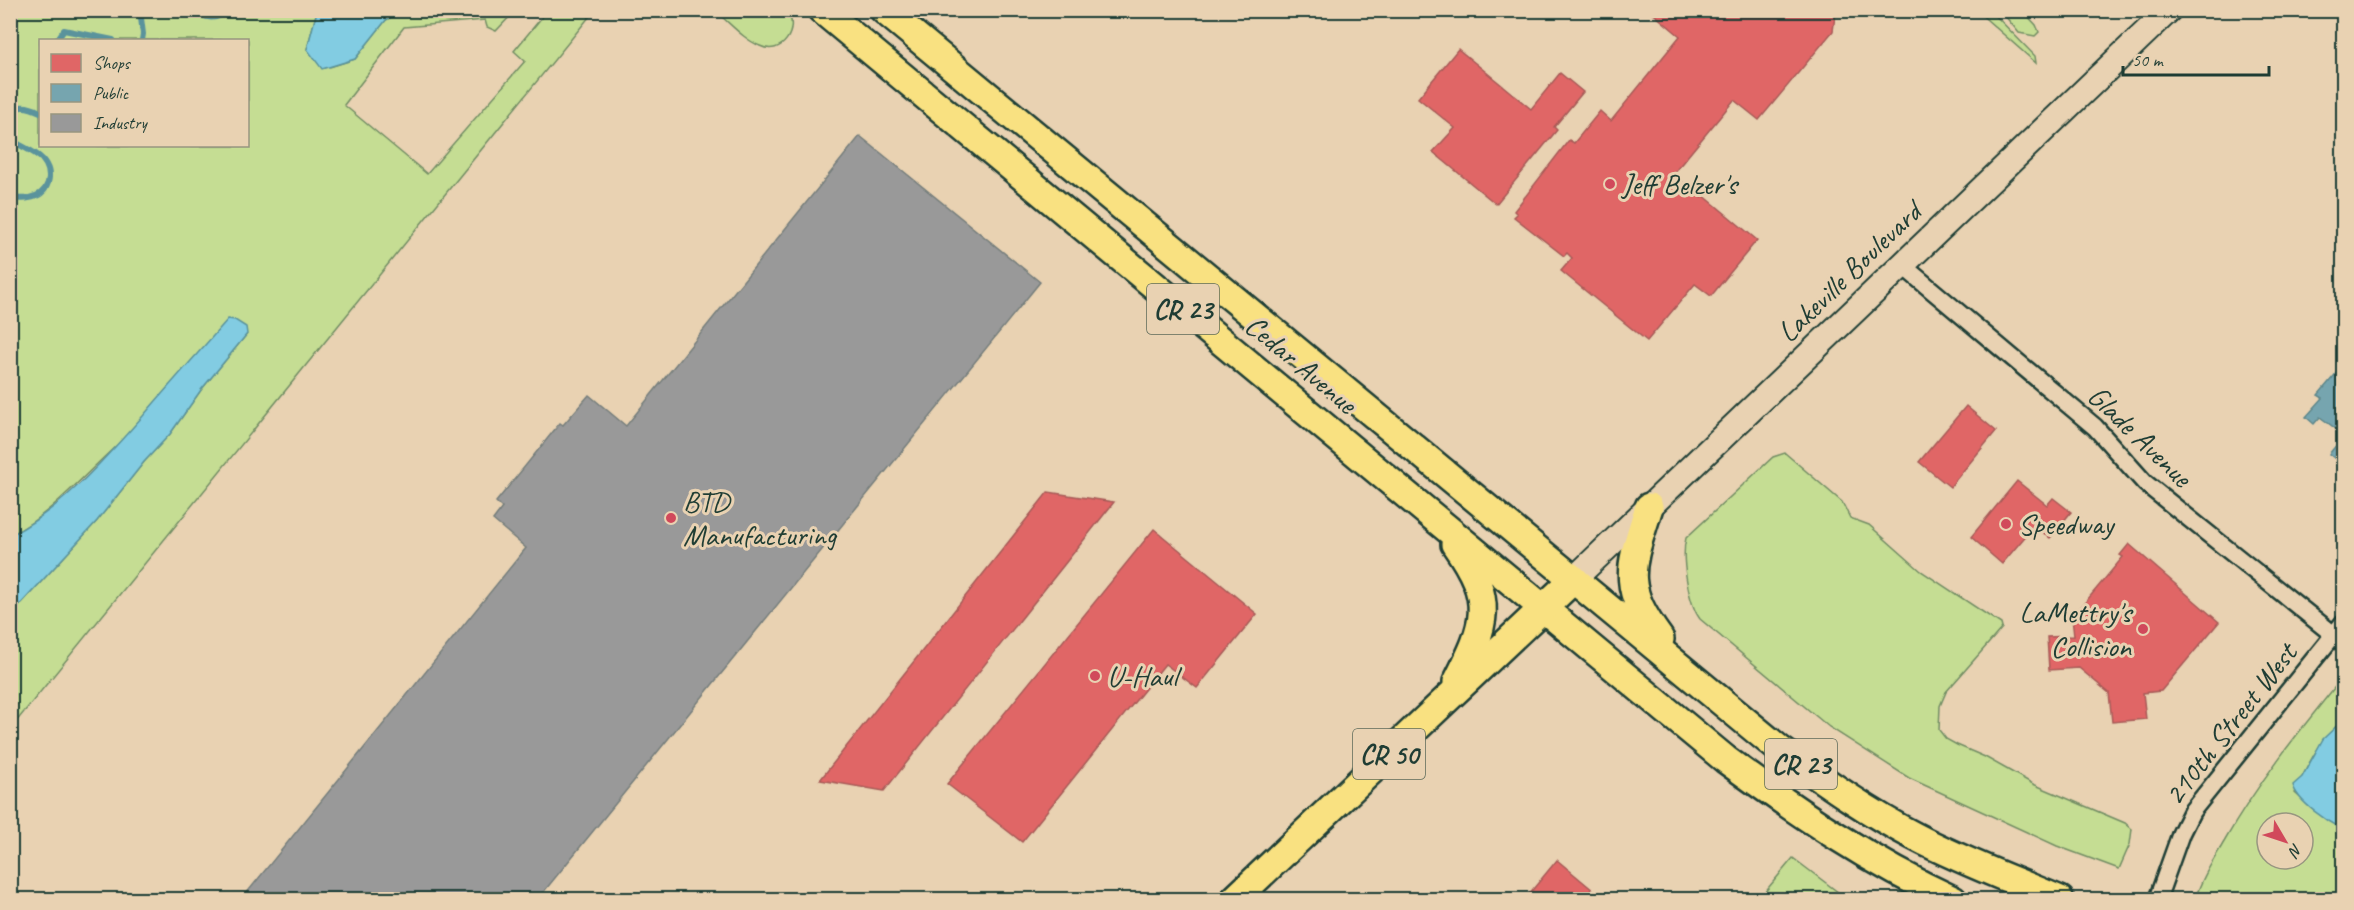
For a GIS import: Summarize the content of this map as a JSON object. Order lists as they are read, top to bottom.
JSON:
{
  "streets": {
    "main road": ["CR 23", "Cedar Avenue", "CR 50"],
    "street": ["Lakeville Boulevard", "Glade Avenue", "210th Street West"]
  },
  "crossings": [
    ["Lakeville Boulevard", "CR 23"],
    ["Lakeville Boulevard", "Cedar Avenue"],
    ["Lakeville Boulevard", "Glade Avenue"],
    ["Lakeville Boulevard", "CR 50"],
    ["CR 23", "Cedar Avenue"],
    ["CR 23", "CR 50"],
    ["Cedar Avenue", "CR 50"],
    ["Glade Avenue", "210th Street West"]
  ],
  "places": [
    "Jeff Belzer's",
    "BTD Manufacturing",
    "Speedway",
    "LaMettry's Collision",
    "U-Haul"
  ],
  "legend": ["Shops", "Public", "Industry"],
  "scale_bar": "50 m",
  "north": "bottom right"
}
